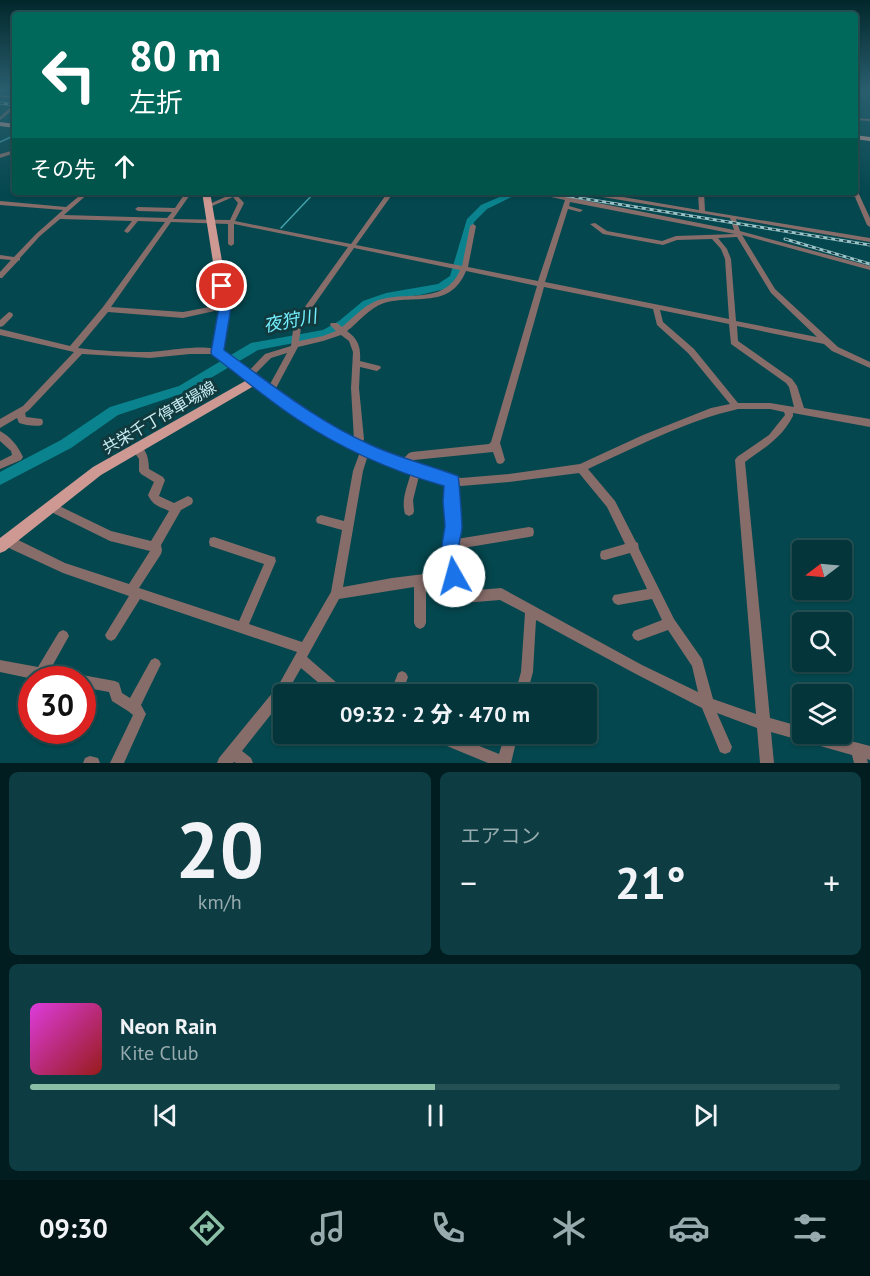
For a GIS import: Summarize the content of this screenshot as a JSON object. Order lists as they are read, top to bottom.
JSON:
{
  "streets": {
    "main road": ["共栄千丁停車場線"]
  },
  "water": ["夜狩川"],
  "north": "left",
  "page": {
    "turn": ["80 m", "左折"],
    "then": "その先",
    "limit": "30",
    "trip": "09:32 · 2 分 · 470 m",
    "tile": [
      ["20", "km/h"],
      "エアコン"
    ],
    "heat": ["−", "21°", "+"],
    "song": ["Neon Rain", "Kite Club"],
    "tabs": "09:30"
  }
}
